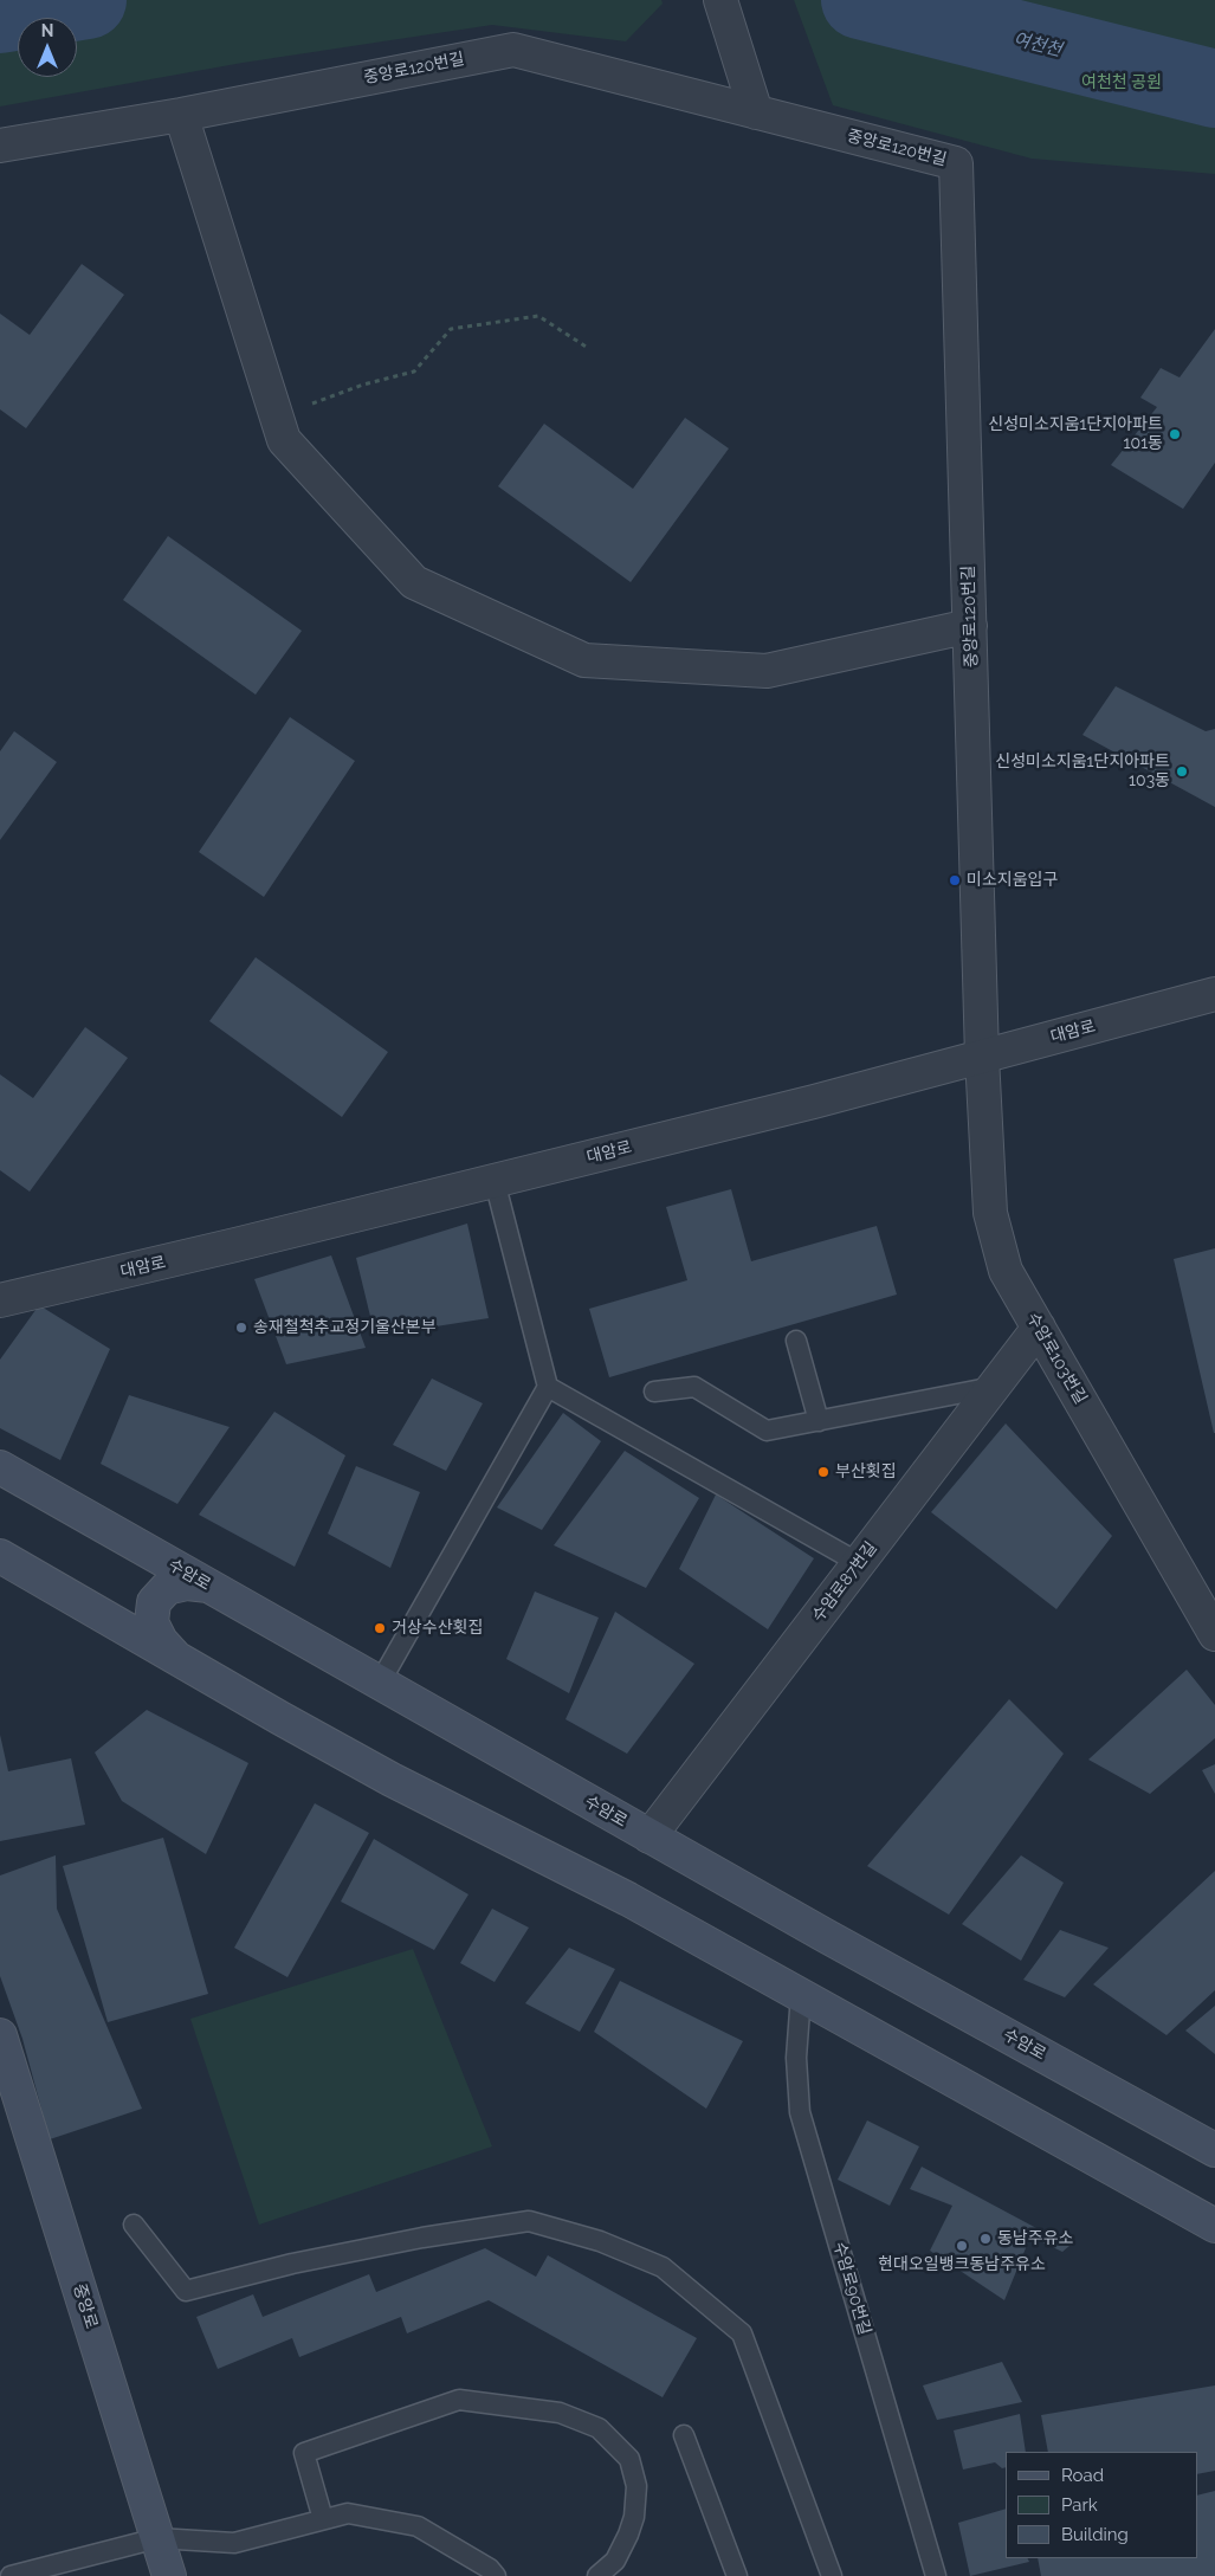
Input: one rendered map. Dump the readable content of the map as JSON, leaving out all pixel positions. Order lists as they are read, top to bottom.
{
  "streets": {
    "main road": ["수암로", "중앙로"],
    "street": [
      "중앙로120번길",
      "대암로",
      "수암로103번길",
      "수암로87번길"
    ],
    "lane": ["수암로90번길"]
  },
  "crossings": [
    ["중앙로120번길", "대암로"],
    ["중앙로120번길", "수암로103번길"],
    ["대암로", "수암로103번길"],
    ["수암로103번길", "수암로87번길"],
    ["수암로", "수암로87번길"]
  ],
  "water": ["여천천"],
  "parks": ["여천천 공원"],
  "places": [
    "신성미소지움1단지아파트 101동",
    "신성미소지움1단지아파트 103동",
    "미소지움입구",
    "송재철척추교정기울산본부",
    "부산횟집",
    "거상수산횟집",
    "동남주유소",
    "현대오일뱅크동남주유소"
  ],
  "legend": ["Road", "Park", "Building"],
  "north": "top"
}
